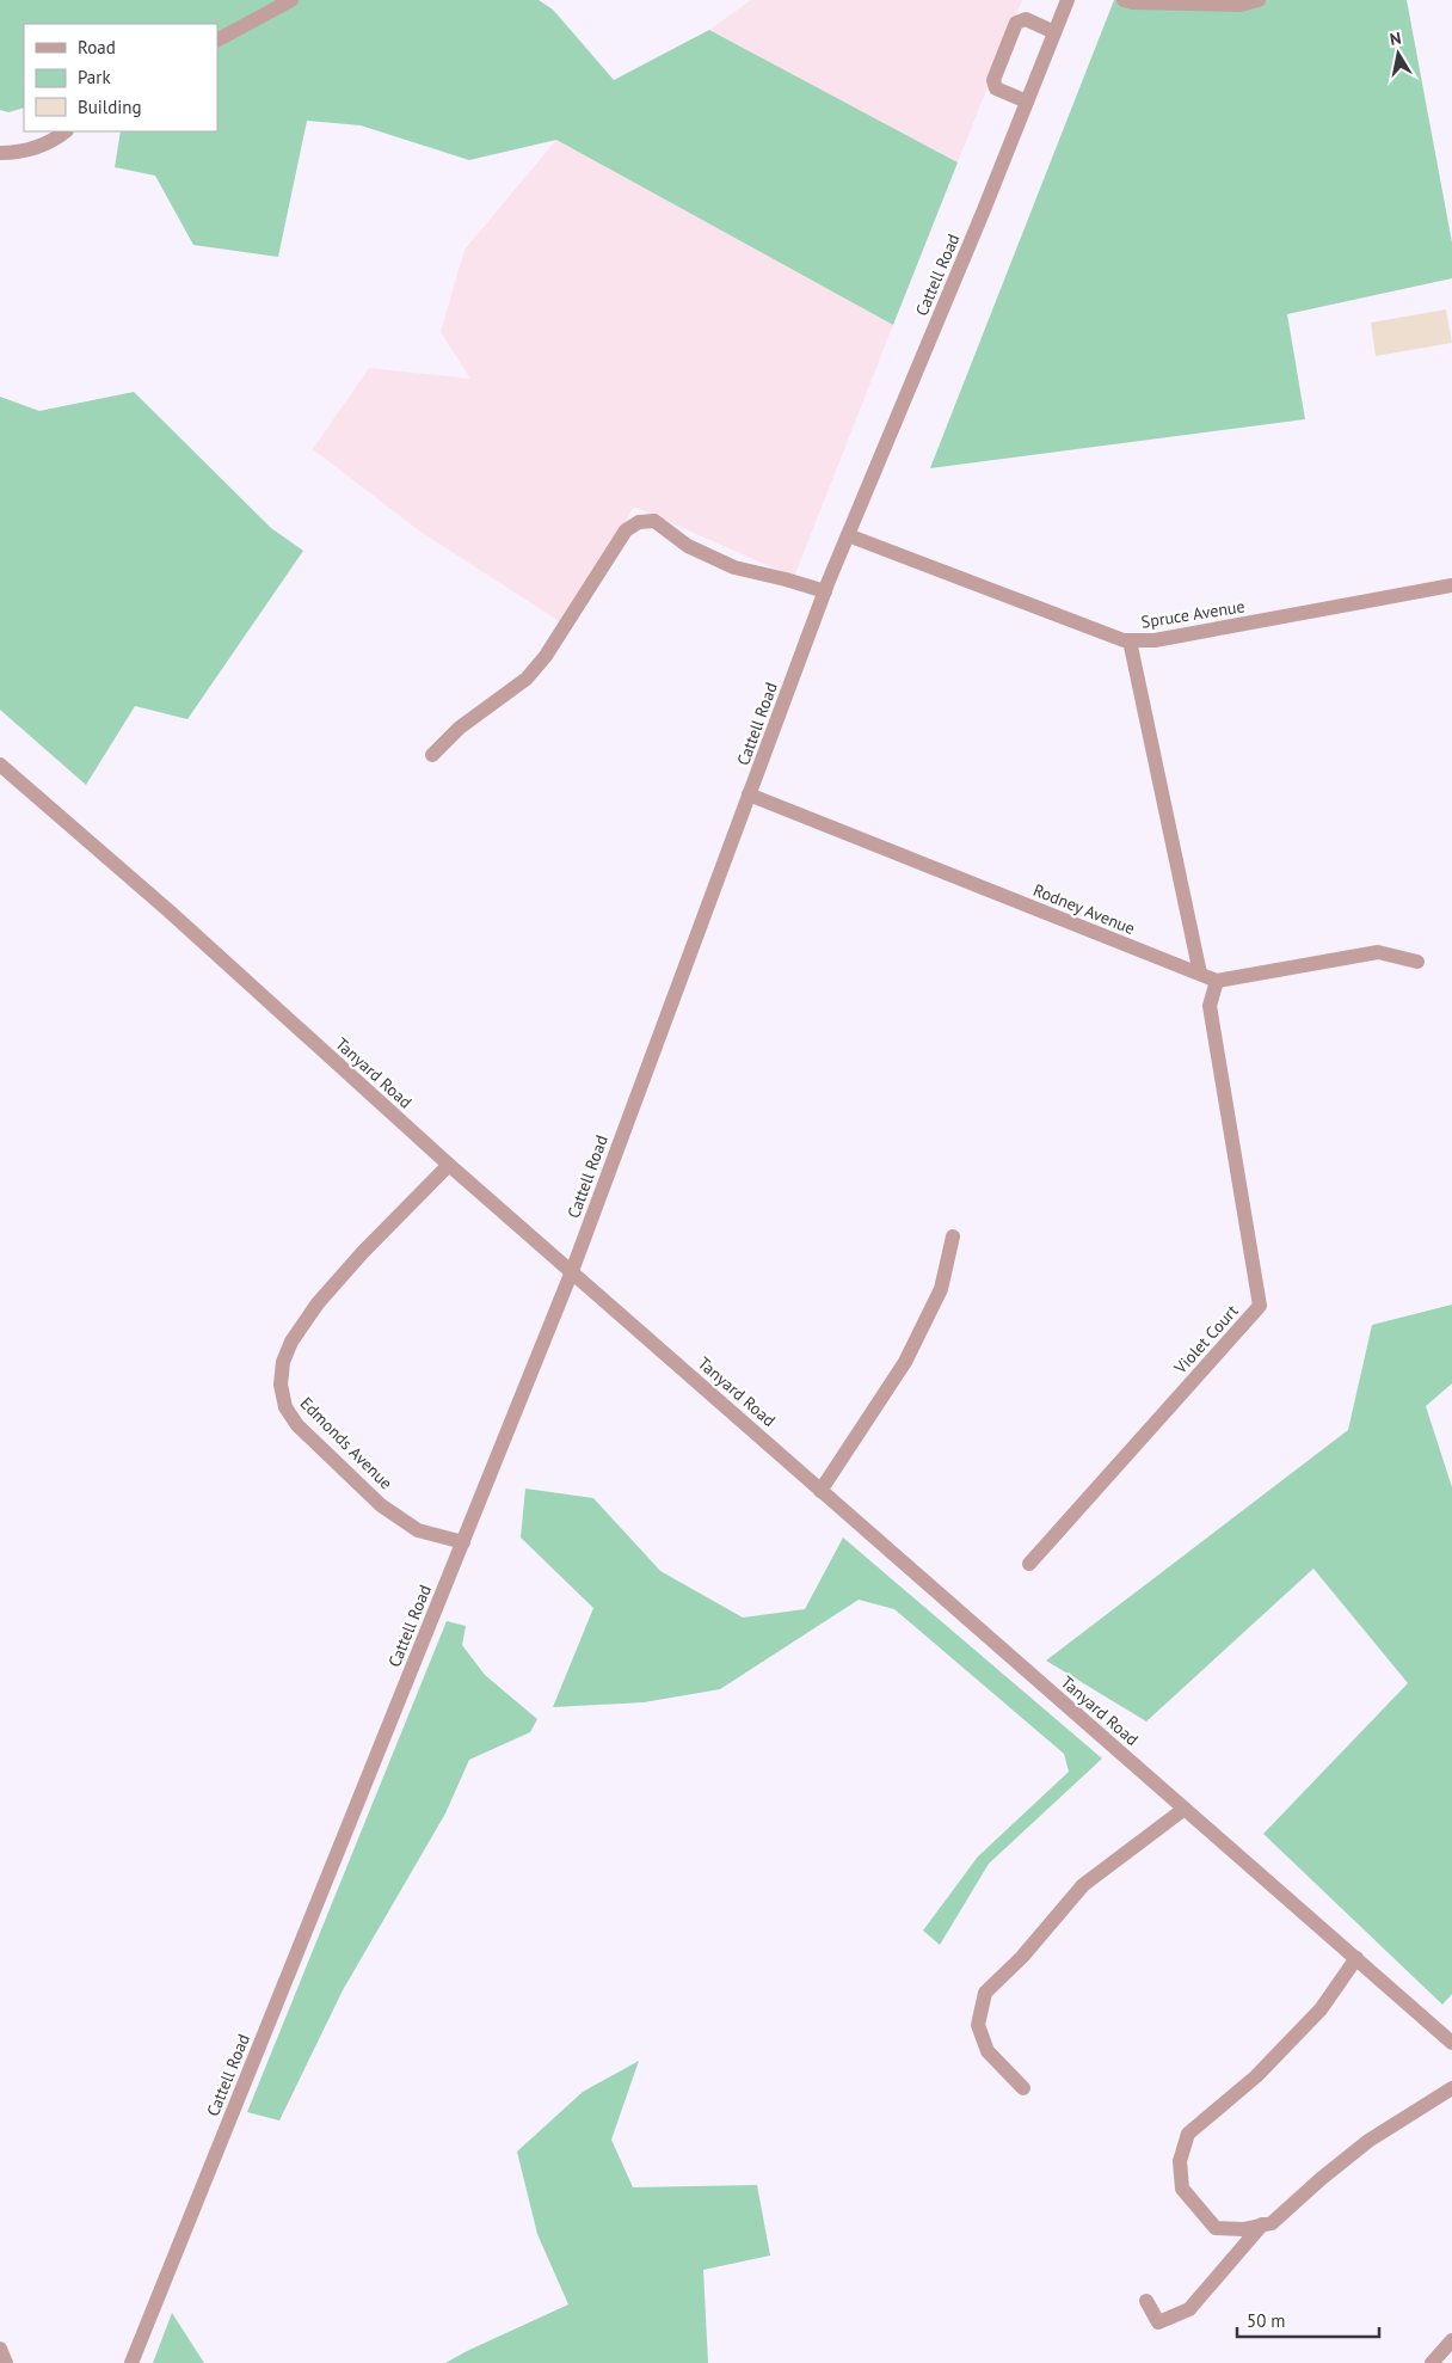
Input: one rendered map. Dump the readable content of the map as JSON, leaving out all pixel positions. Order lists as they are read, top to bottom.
{
  "streets": {
    "street": [
      "Cattell Road",
      "Spruce Avenue",
      "Rodney Avenue",
      "Tanyard Road",
      "Violet Court",
      "Edmonds Avenue"
    ]
  },
  "crossings": [
    ["Cattell Road", "Spruce Avenue"],
    ["Cattell Road", "Rodney Avenue"],
    ["Cattell Road", "Tanyard Road"],
    ["Cattell Road", "Edmonds Avenue"],
    ["Rodney Avenue", "Violet Court"],
    ["Tanyard Road", "Edmonds Avenue"]
  ],
  "legend": ["Road", "Park", "Building"],
  "scale_bar": "50 m",
  "north": "top"
}
